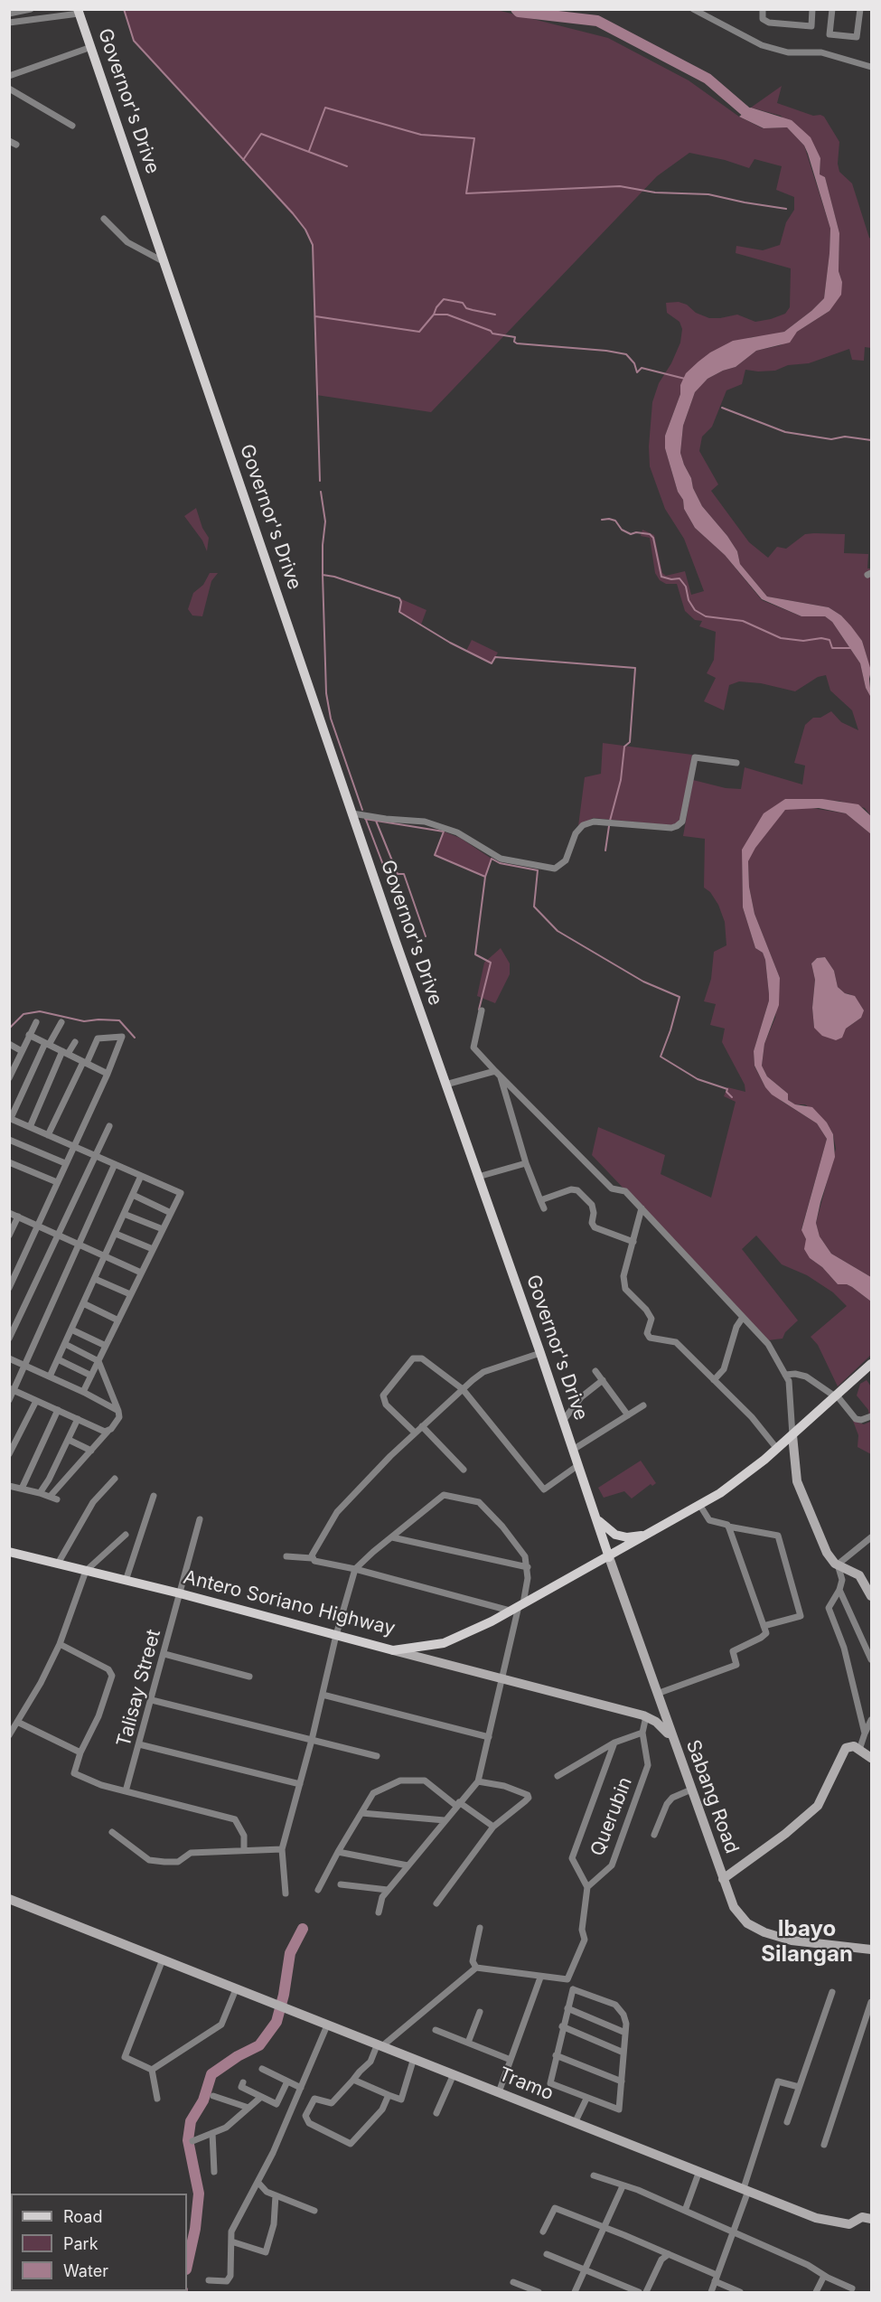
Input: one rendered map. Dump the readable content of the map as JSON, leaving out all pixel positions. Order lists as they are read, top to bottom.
{
  "streets": {
    "main road": ["Governor's Drive", "Antero Soriano Highway"],
    "street": [
      "Talisay Street",
      "Sabang Road",
      "Querubin",
      "Tramo"
    ]
  },
  "crossings": [
    ["Governor's Drive", "Antero Soriano Highway"],
    ["Governor's Drive", "Sabang Road"],
    ["Antero Soriano Highway", "Talisay Street"],
    ["Antero Soriano Highway", "Sabang Road"]
  ],
  "districts": ["Ibayo Silangan"],
  "legend": ["Road", "Park", "Water"]
}
